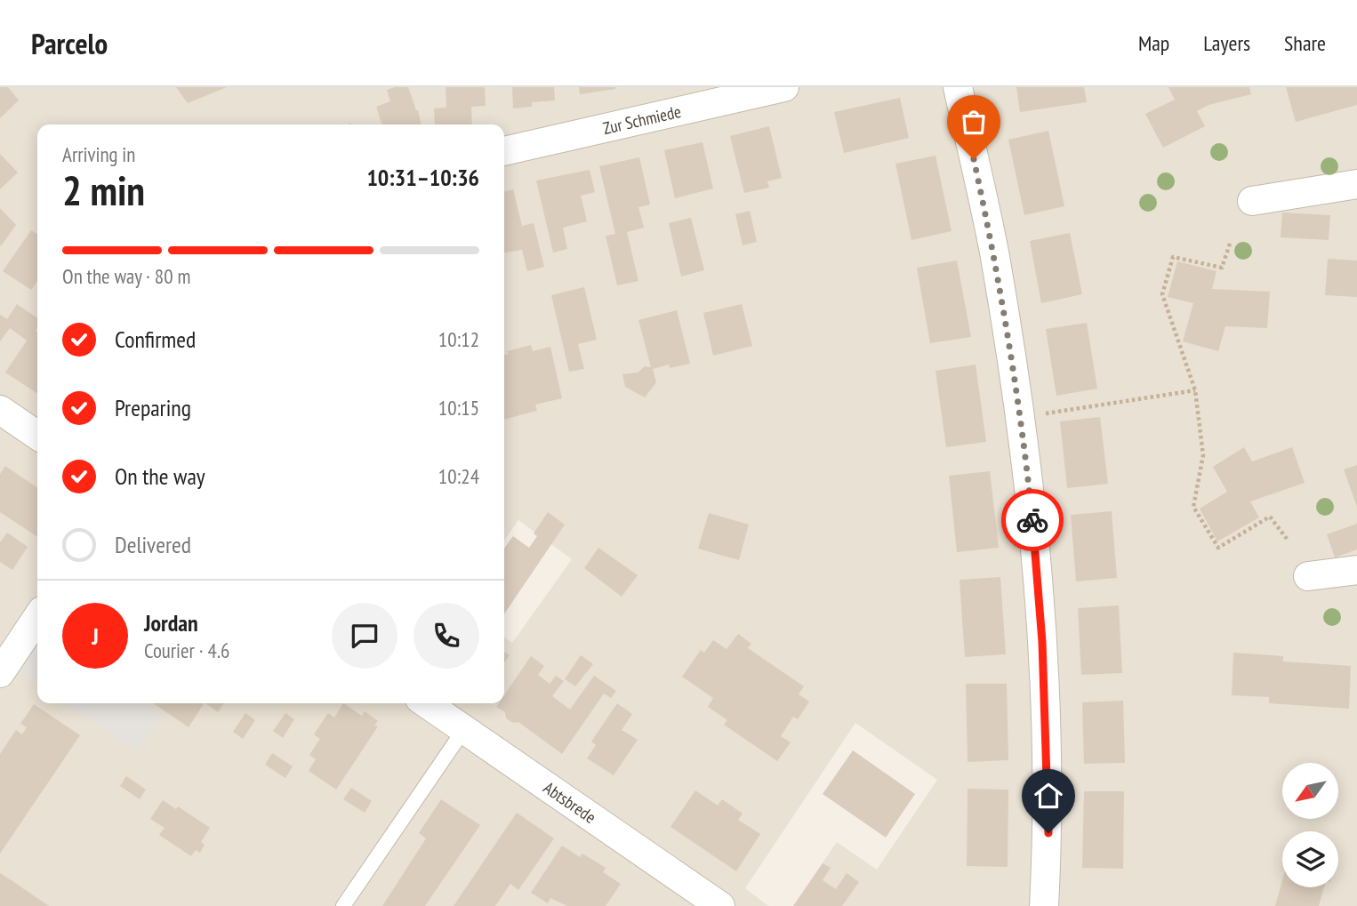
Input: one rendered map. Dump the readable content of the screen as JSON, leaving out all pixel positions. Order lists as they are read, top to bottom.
{
  "streets": {
    "street": ["Zur Schmiede", "Abtsbrede"]
  },
  "north": "bottom left",
  "page": {
    "header": "Parcelo",
    "nav": ["Map", "Layers", "Share"],
    "heading": ["2 min", "Arriving in", "10:31–10:36"],
    "panel": ["Jordan", "Courier · 4.6"],
    "bar": "On the way · 80 m",
    "list": [
      ["Confirmed", "10:12"],
      ["Preparing", "10:15"],
      ["On the way", "10:24"],
      "Delivered"
    ],
    "round": "J"
  }
}
